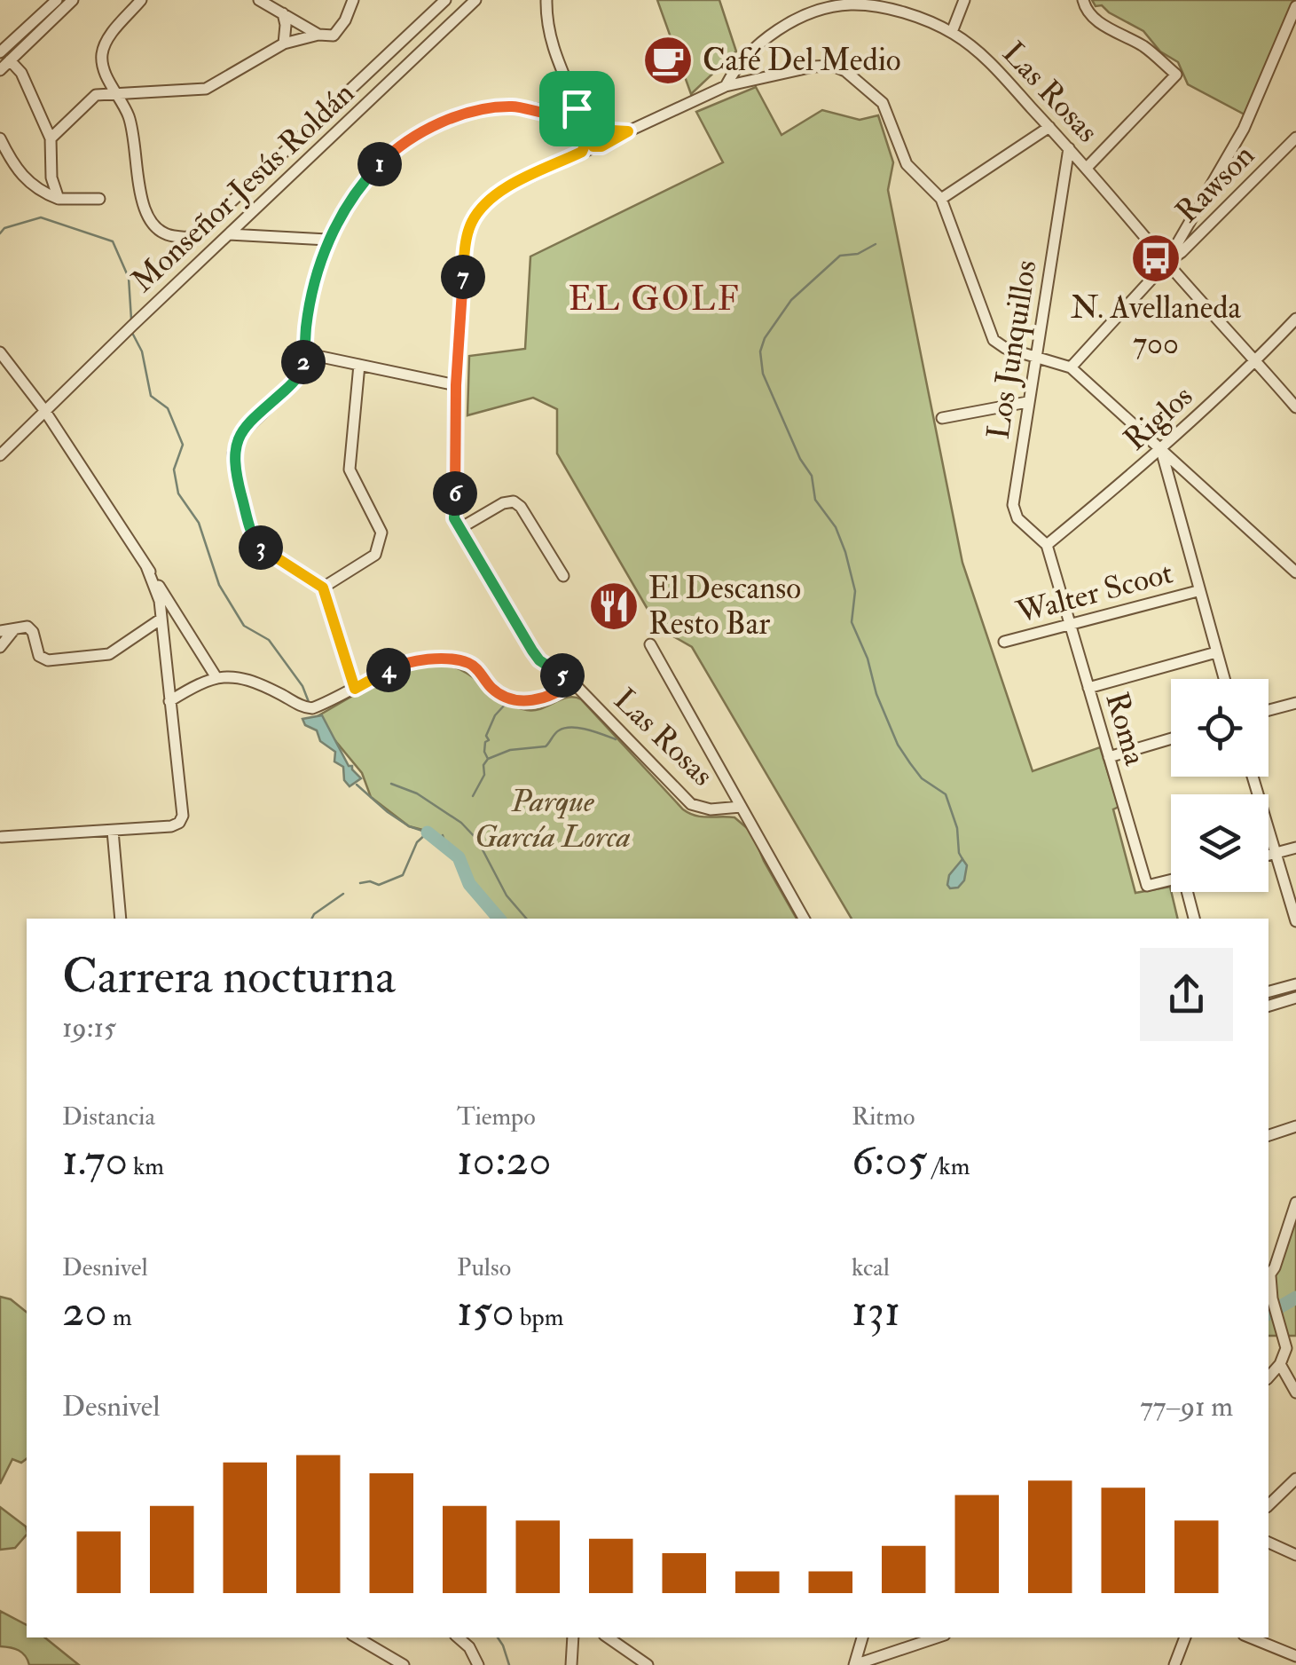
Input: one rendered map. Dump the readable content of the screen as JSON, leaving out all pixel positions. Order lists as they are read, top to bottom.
{
  "streets": {
    "street": [
      "Las Rosas",
      "Rawson",
      "Monseñor Jesús Roldán",
      "Los Junquillos",
      "Riglos",
      "Walter Scoot",
      "Roma"
    ]
  },
  "crossings": [
    ["Las Rosas", "Rawson"],
    ["Las Rosas", "Los Junquillos"],
    ["Las Rosas", "Riglos"],
    ["Los Junquillos", "Riglos"],
    ["Los Junquillos", "Roma"],
    ["Riglos", "Roma"],
    ["Walter Scoot", "Roma"]
  ],
  "districts": ["EL GOLF"],
  "parks": ["Parque García Lorca"],
  "places": {
    "cafe": ["Café Del Medio"],
    "bus stop": ["N. Avellaneda 700"],
    "restaurant": ["El Descanso Resto Bar"]
  },
  "page": {
    "pins": [
      "1",
      "7",
      "2",
      "6",
      "3",
      "4",
      "5"
    ],
    "heading": ["Carrera nocturna", "19:15"],
    "stats": [
      ["Distancia", "1.70 km"],
      ["Tiempo", "10:20"],
      ["Ritmo", "6:05 /km"],
      ["Desnivel", "20 m"],
      ["Pulso", "150 bpm"],
      ["kcal", "131"]
    ],
    "chart": ["Desnivel", "77–91 m"]
  }
}
